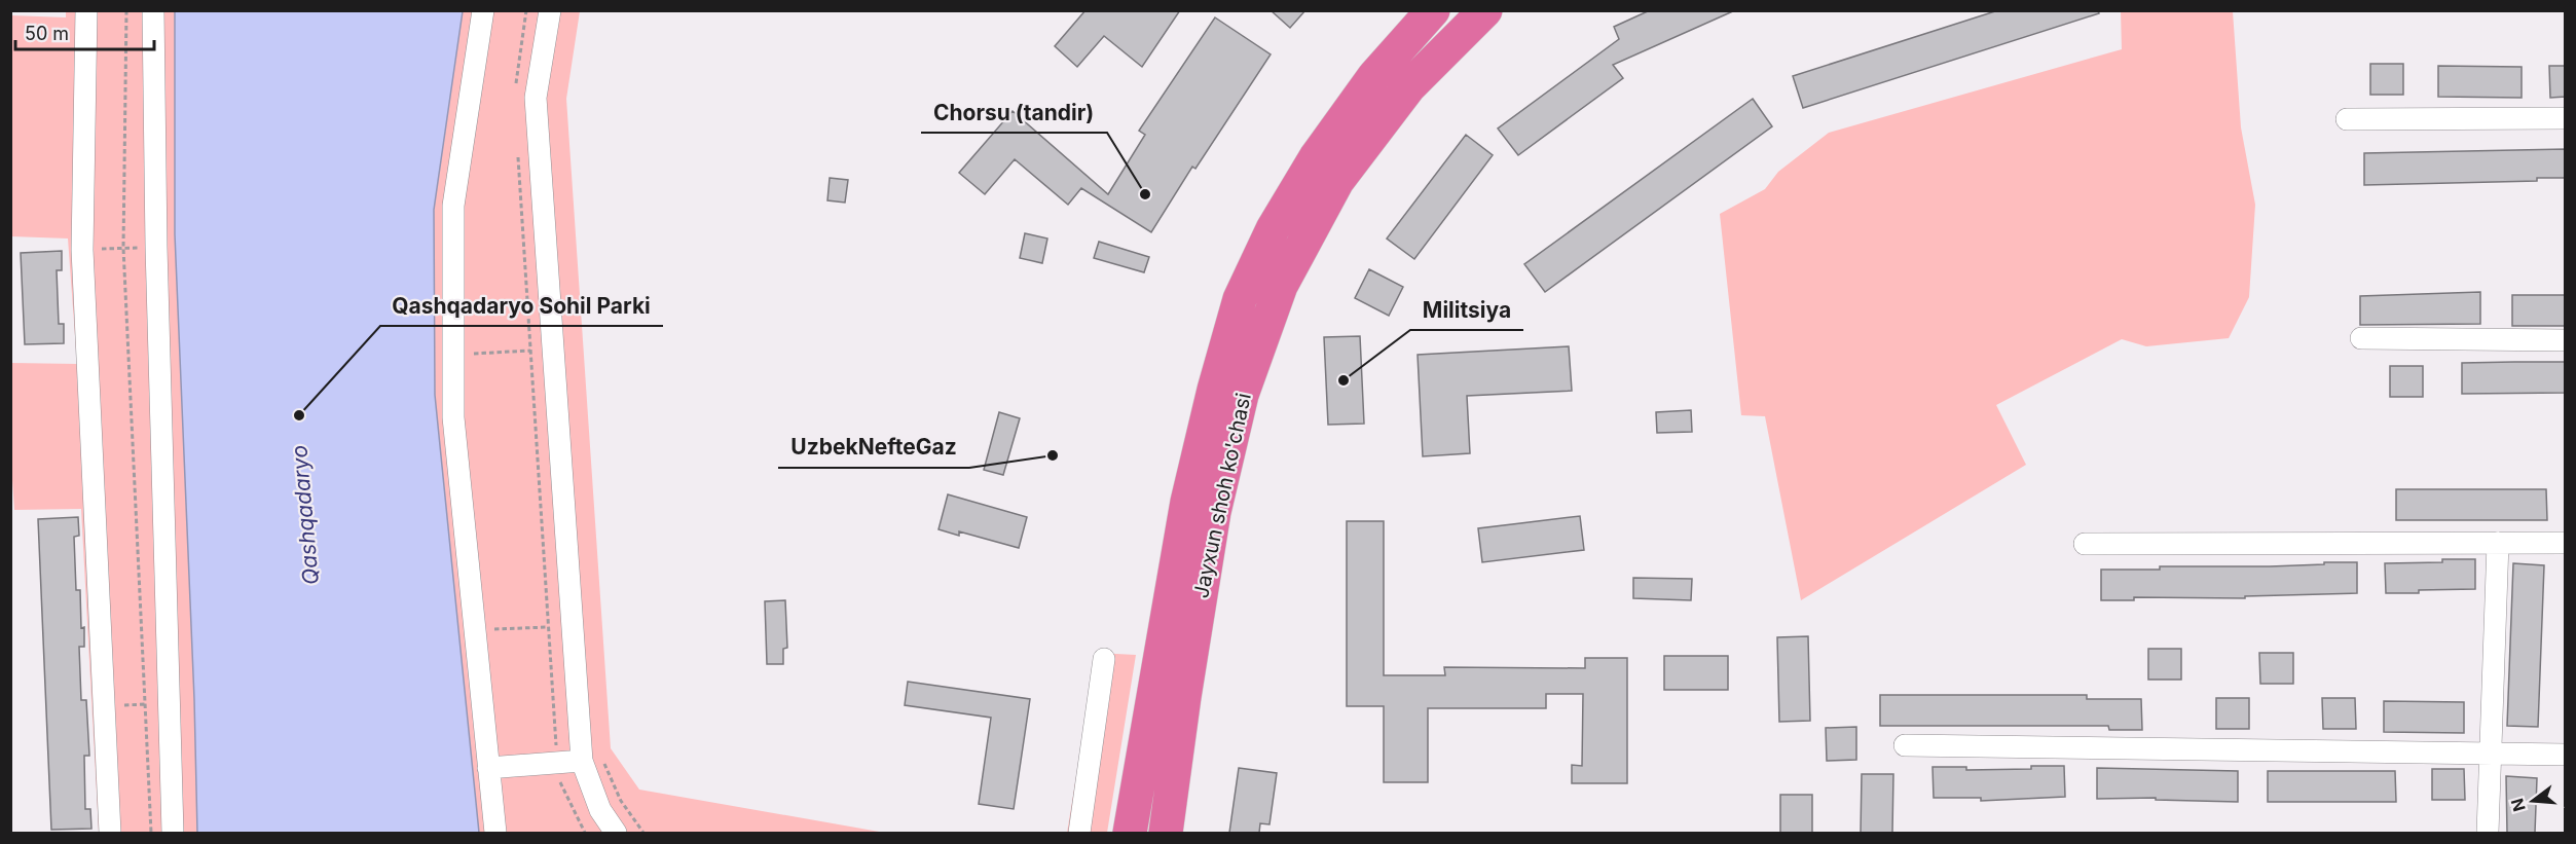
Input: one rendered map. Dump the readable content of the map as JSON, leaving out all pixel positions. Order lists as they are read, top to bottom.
{
  "streets": {
    "highway": ["Jayxun shoh ko'chasi"]
  },
  "water": ["Qashqadaryo"],
  "places": [
    "Chorsu (tandir)",
    "Militsiya",
    "Qashqadaryo Sohil Parki",
    "UzbekNefteGaz"
  ],
  "scale_bar": "50 m",
  "north": "left"
}
